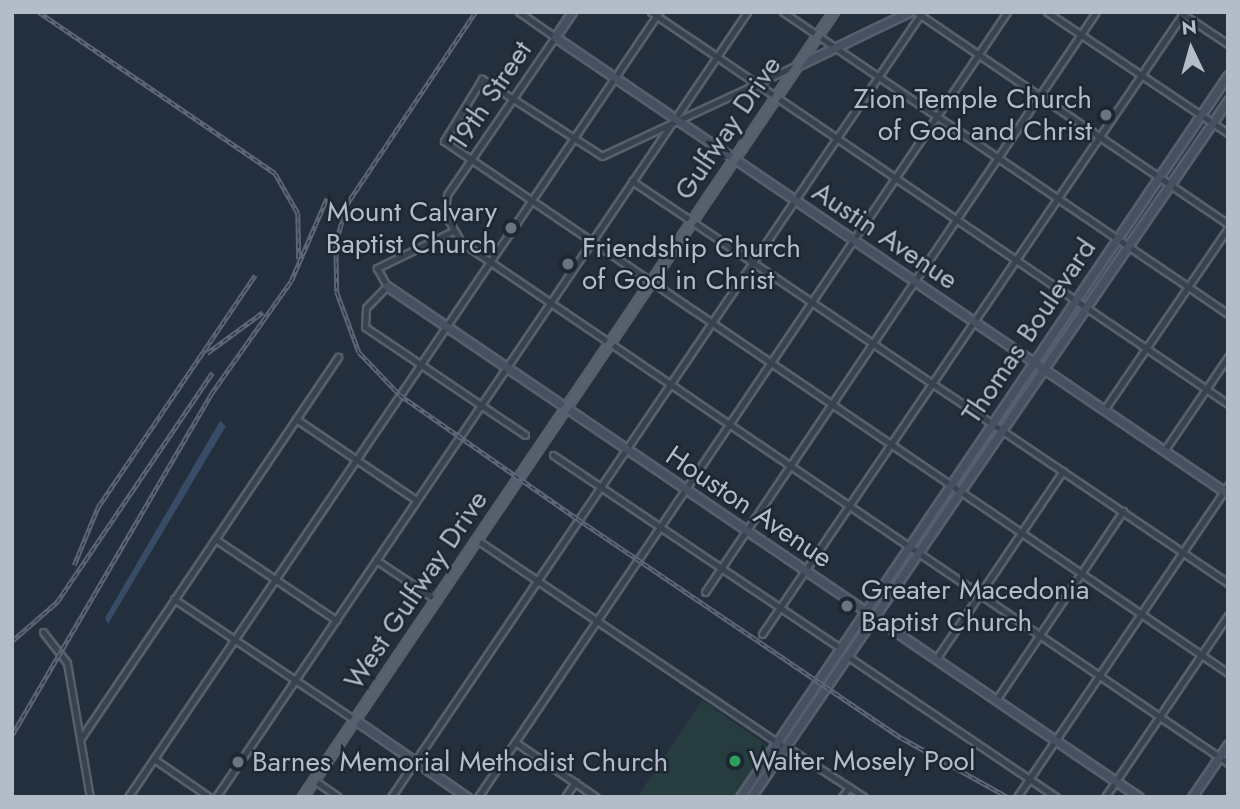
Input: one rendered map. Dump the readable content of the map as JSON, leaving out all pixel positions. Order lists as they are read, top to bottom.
{
  "streets": {
    "main road": [
      "19th Street",
      "Gulfway Drive",
      "Austin Avenue",
      "Thomas Boulevard",
      "Houston Avenue",
      "West Gulfway Drive"
    ]
  },
  "crossings": [
    ["19th Street", "Austin Avenue"],
    ["19th Street", "Houston Avenue"],
    ["Gulfway Drive", "Austin Avenue"],
    ["Gulfway Drive", "Houston Avenue"],
    ["Gulfway Drive", "West Gulfway Drive"],
    ["Austin Avenue", "Thomas Boulevard"],
    ["Thomas Boulevard", "Houston Avenue"],
    ["Houston Avenue", "West Gulfway Drive"]
  ],
  "places": [
    "Zion Temple Church of God and Christ",
    "Mount Calvary Baptist Church",
    "Friendship Church of God in Christ",
    "Greater Macedonia Baptist Church",
    "Walter Mosely Pool",
    "Barnes Memorial Methodist Church"
  ],
  "north": "top"
}
